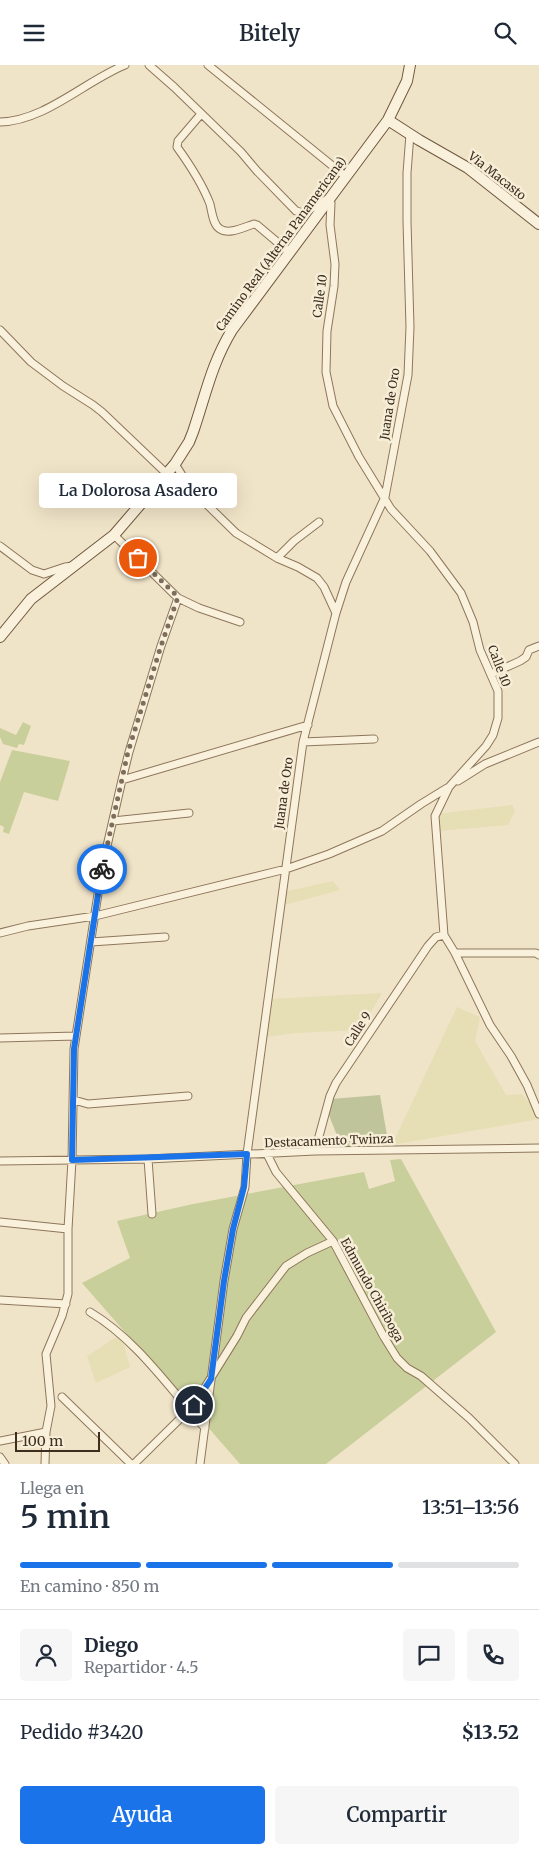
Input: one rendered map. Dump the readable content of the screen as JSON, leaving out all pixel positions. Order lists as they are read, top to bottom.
{
  "streets": {
    "street": [
      "Via Macasto",
      "Camino Real (Alterna Panamericana)",
      "Calle 10",
      "Juana de Oro",
      "Calle 9",
      "Destacamento Twinza",
      "Edmundo Chiriboga"
    ]
  },
  "crossings": [
    ["Via Macasto", "Camino Real (Alterna Panamericana)"],
    ["Via Macasto", "Juana de Oro"],
    ["Camino Real (Alterna Panamericana)", "Calle 10"],
    ["Calle 10", "Juana de Oro"],
    ["Calle 10", "Calle 9"],
    ["Juana de Oro", "Destacamento Twinza"],
    ["Calle 9", "Destacamento Twinza"],
    ["Destacamento Twinza", "Edmundo Chiriboga"]
  ],
  "places": ["La Dolorosa Asadero"],
  "scale_bar": "100 m",
  "page": {
    "header": "Bitely",
    "bubble": "La Dolorosa Asadero",
    "scale": "100 m",
    "heading": ["5 min", "Llega en", "13:51–13:56"],
    "panel": [
      "Diego",
      "Repartidor · 4.5",
      "Pedido #3420",
      "$13.52"
    ],
    "bar": "En camino · 850 m",
    "buttons": ["Ayuda", "Compartir"]
  }
}
